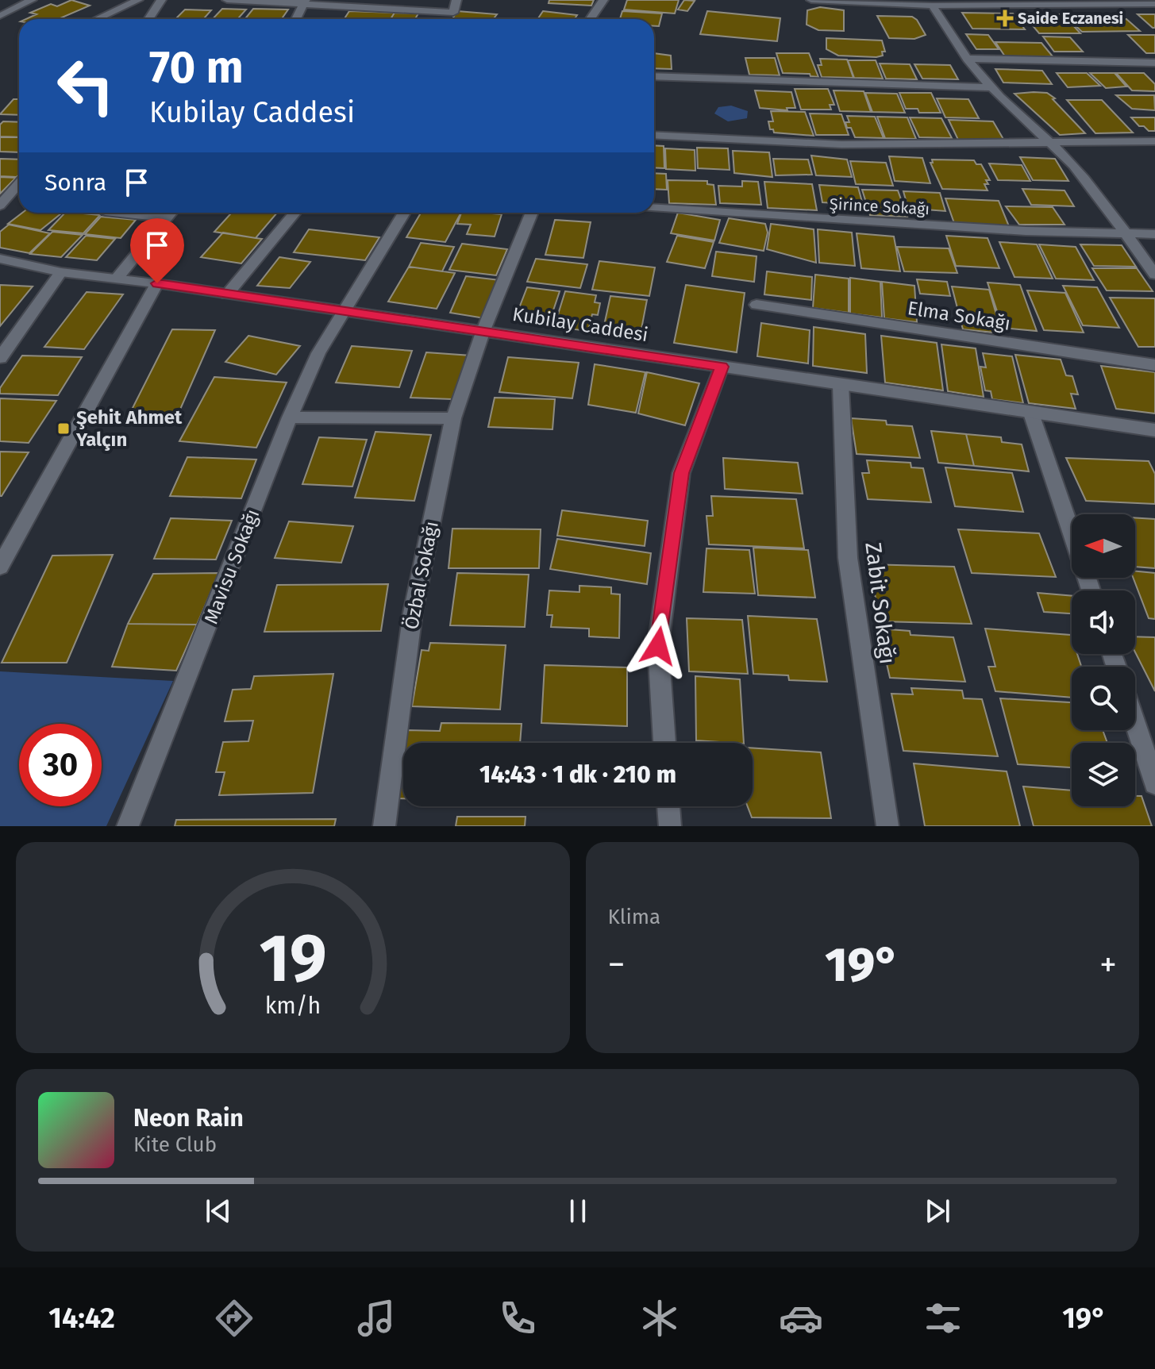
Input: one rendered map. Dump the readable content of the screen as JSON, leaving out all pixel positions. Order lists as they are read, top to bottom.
{
  "streets": {
    "street": [
      "Şirince Sokağı",
      "Elma Sokağı",
      "Kubilay Caddesi",
      "Mavisu Sokağı",
      "Özbal Sokağı",
      "Zabit Sokağı"
    ]
  },
  "crossings": [
    ["Kubilay Caddesi", "Mavisu Sokağı"],
    ["Kubilay Caddesi", "Özbal Sokağı"],
    ["Kubilay Caddesi", "Zabit Sokağı"]
  ],
  "places": {
    "health": ["Saide Eczanesi"],
    "transit": ["Şehit Ahmet Yalçın"]
  },
  "north": "left",
  "page": {
    "turn": ["70 m", "Kubilay Caddesi"],
    "then": "Sonra",
    "limit": "30",
    "trip": "14:43 · 1 dk · 210 m",
    "tile": "Klima",
    "heat": ["−", "19°", "+"],
    "song": ["Neon Rain", "Kite Club"],
    "tabs": ["14:42", "19°"],
    "gauge": ["19", "km/h"]
  }
}
